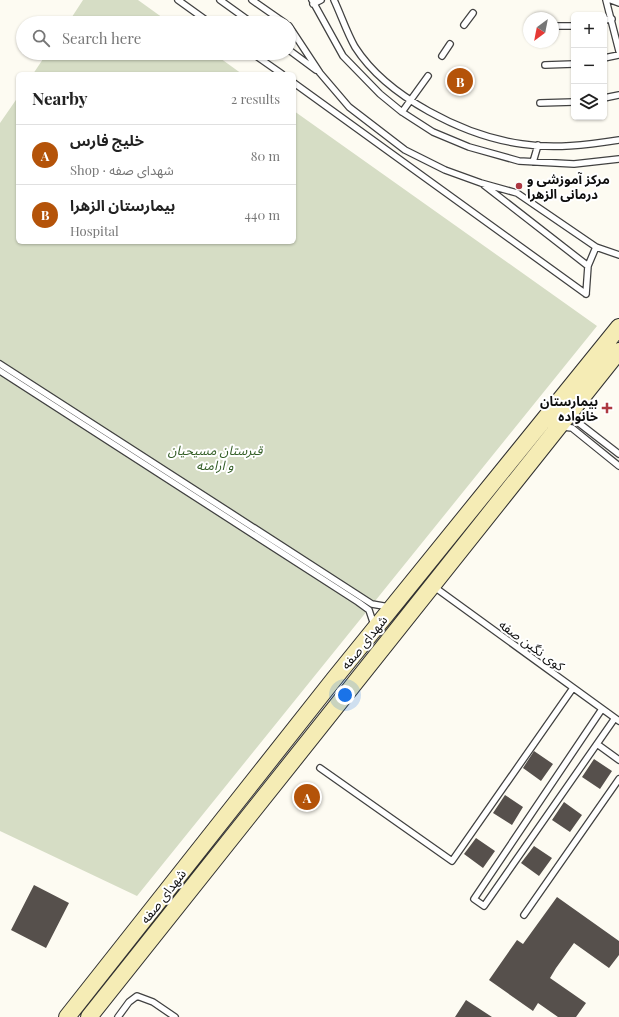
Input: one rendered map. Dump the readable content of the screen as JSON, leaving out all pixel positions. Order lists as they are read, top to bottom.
{
  "streets": {
    "main road": ["شهدای صفه"],
    "lane": ["کوی نگین صفه"]
  },
  "crossings": [
    ["شهدای صفه", "کوی نگین صفه"]
  ],
  "parks": ["قبرستان مسیحیان و ارامنه"],
  "places": {
    "other": ["مرکز آموزشی و درمانی الزهرا"],
    "health": ["بیمارستان خانواده"]
  },
  "north": "bottom left",
  "page": {
    "map_buttons": ["+", "−"],
    "search": "Search here",
    "pins": ["B", "A"],
    "heading": ["Nearby", "2 results"],
    "list": [
      {
        "mark": "A",
        "name": "خلیج فارس",
        "note": "Shop · شهدای صفه",
        "value": "80 m"
      },
      {
        "mark": "B",
        "name": "بیمارستان الزهرا",
        "note": "Hospital",
        "value": "440 m"
      }
    ]
  }
}
